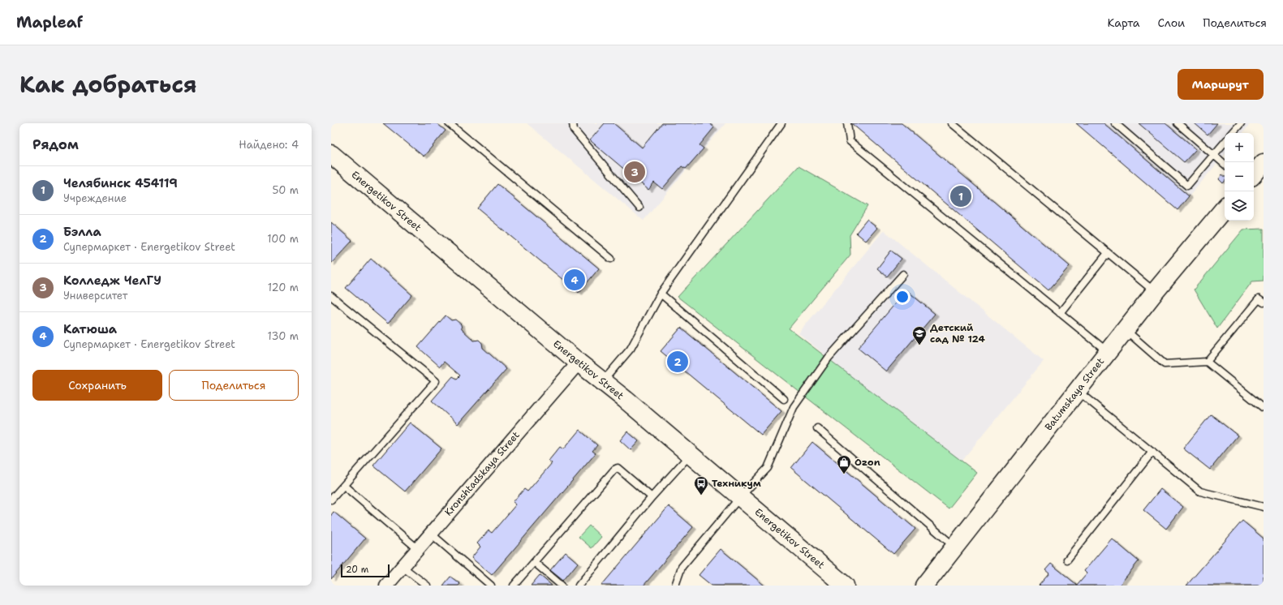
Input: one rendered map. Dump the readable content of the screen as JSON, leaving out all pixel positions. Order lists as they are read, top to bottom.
{
  "streets": {
    "street": ["Energetikov Street", "Batumskaya Street", "Kronshtadskaya Street"]
  },
  "crossings": [
    ["Energetikov Street", "Kronshtadskaya Street"]
  ],
  "places": {
    "school or university": ["Детский сад № 124"],
    "shop": ["Ozon"],
    "bus stop": ["Техникум"]
  },
  "scale_bar": "20 m",
  "page": {
    "header": "Mapleaf",
    "nav": ["Карта", "Слои", "Поделиться"],
    "title": "Как добраться",
    "buttons": [
      "Маршрут",
      ["Сохранить", "Поделиться"]
    ],
    "heading": ["Рядом", "Найдено: 4"],
    "map_buttons": ["+", "−"],
    "pins": [
      "3",
      "1",
      "4",
      "2"
    ],
    "list": [
      {
        "mark": "1",
        "name": "Челябинск 454119",
        "note": "Учреждение",
        "value": "50 m"
      },
      {
        "mark": "2",
        "name": "Бэлла",
        "note": "Супермаркет · Energetikov Street",
        "value": "100 m"
      },
      {
        "mark": "3",
        "name": "Колледж ЧелГУ",
        "note": "Университет",
        "value": "120 m"
      },
      {
        "mark": "4",
        "name": "Катюша",
        "note": "Супермаркет · Energetikov Street",
        "value": "130 m"
      }
    ],
    "scale": "20 m"
  }
}
